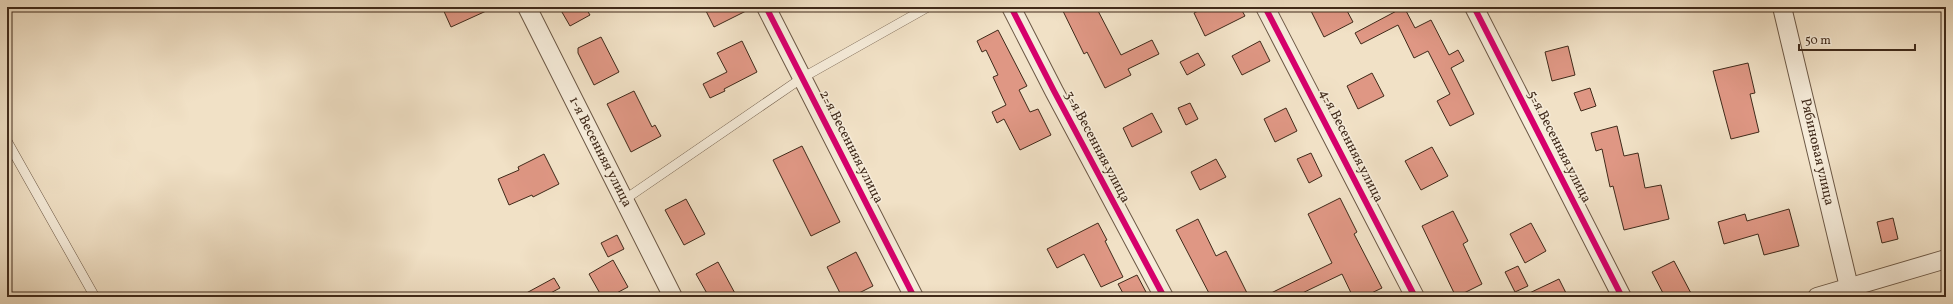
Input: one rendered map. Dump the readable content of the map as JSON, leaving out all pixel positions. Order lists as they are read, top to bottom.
{
  "streets": {
    "street": [
      "4-я Весенняя улица",
      "2-я Весенняя улица",
      "3-я Весенняя улица",
      "5-я Весенняя улица",
      "1-я Весенняя улица",
      "Рябиновая улица"
    ]
  },
  "scale_bar": "50 m"
}
